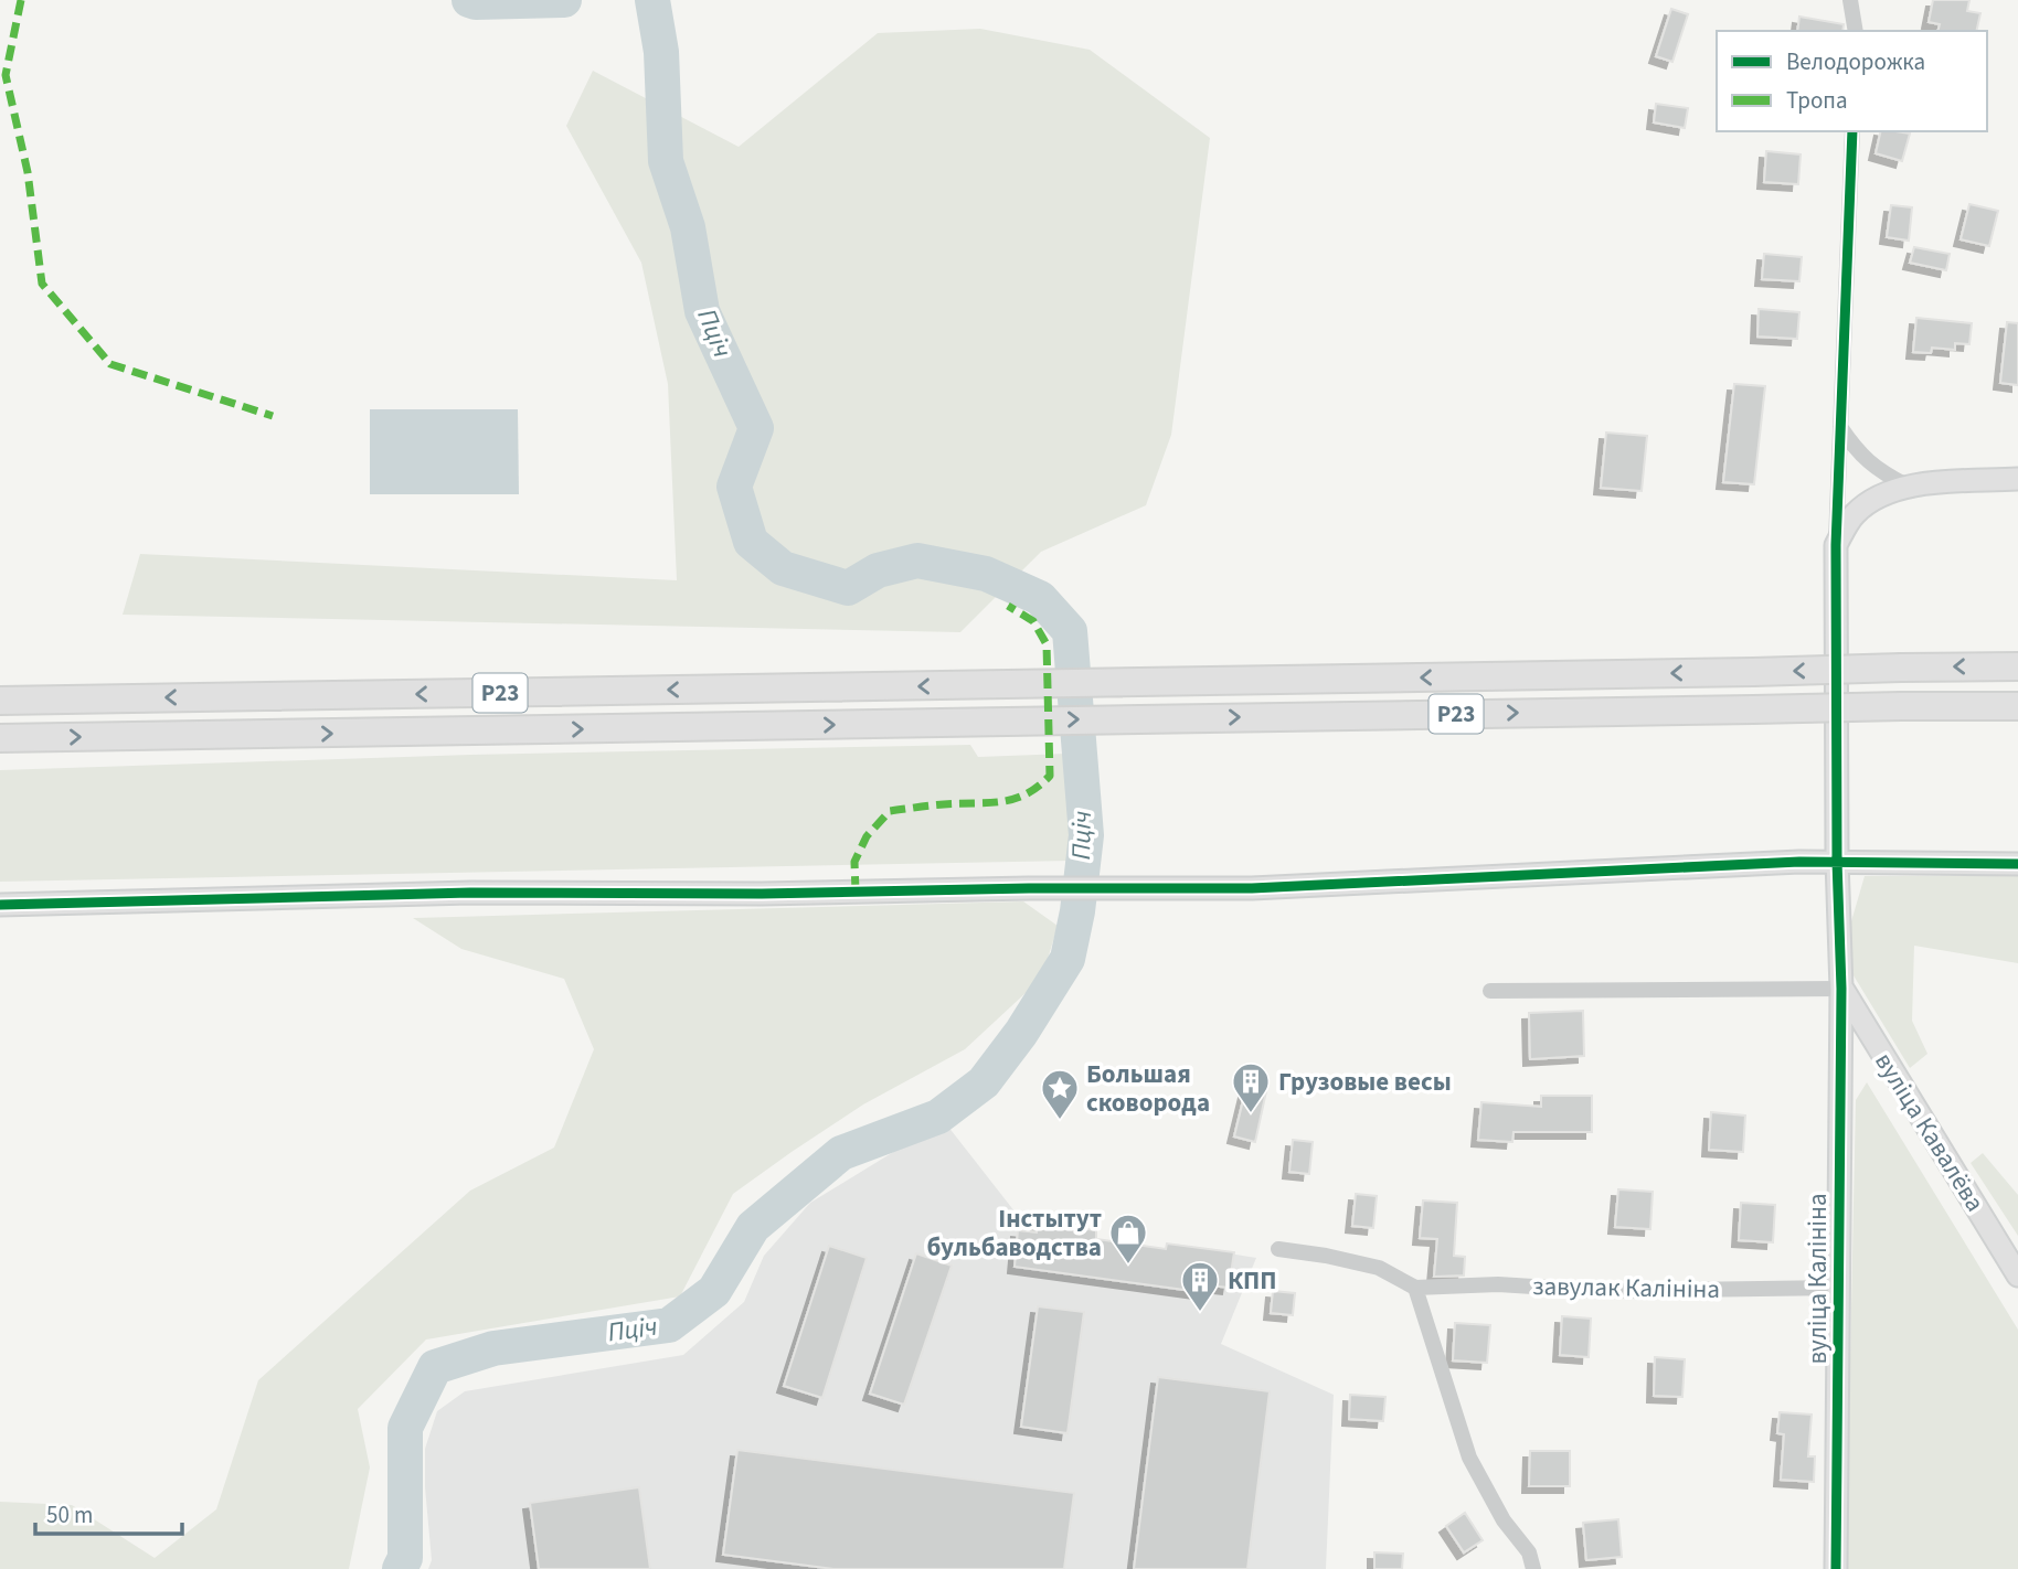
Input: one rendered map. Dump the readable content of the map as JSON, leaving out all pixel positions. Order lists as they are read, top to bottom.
{
  "streets": {
    "highway": ["Р23"],
    "street": ["вуліца Кавалёва", "вуліца Калініна", "завулак Калініна"]
  },
  "crossings": [
    ["вуліца Кавалёва", "вуліца Калініна"],
    ["вуліца Калініна", "завулак Калініна"]
  ],
  "water": ["Пціч"],
  "places": {
    "building": ["Грузовые весы", "КПП"],
    "place": ["Большая сковорода"],
    "shop": ["Інстытут бульбаводства"]
  },
  "legend": ["Велодорожка", "Тропа"],
  "scale_bar": "50 m"
}
